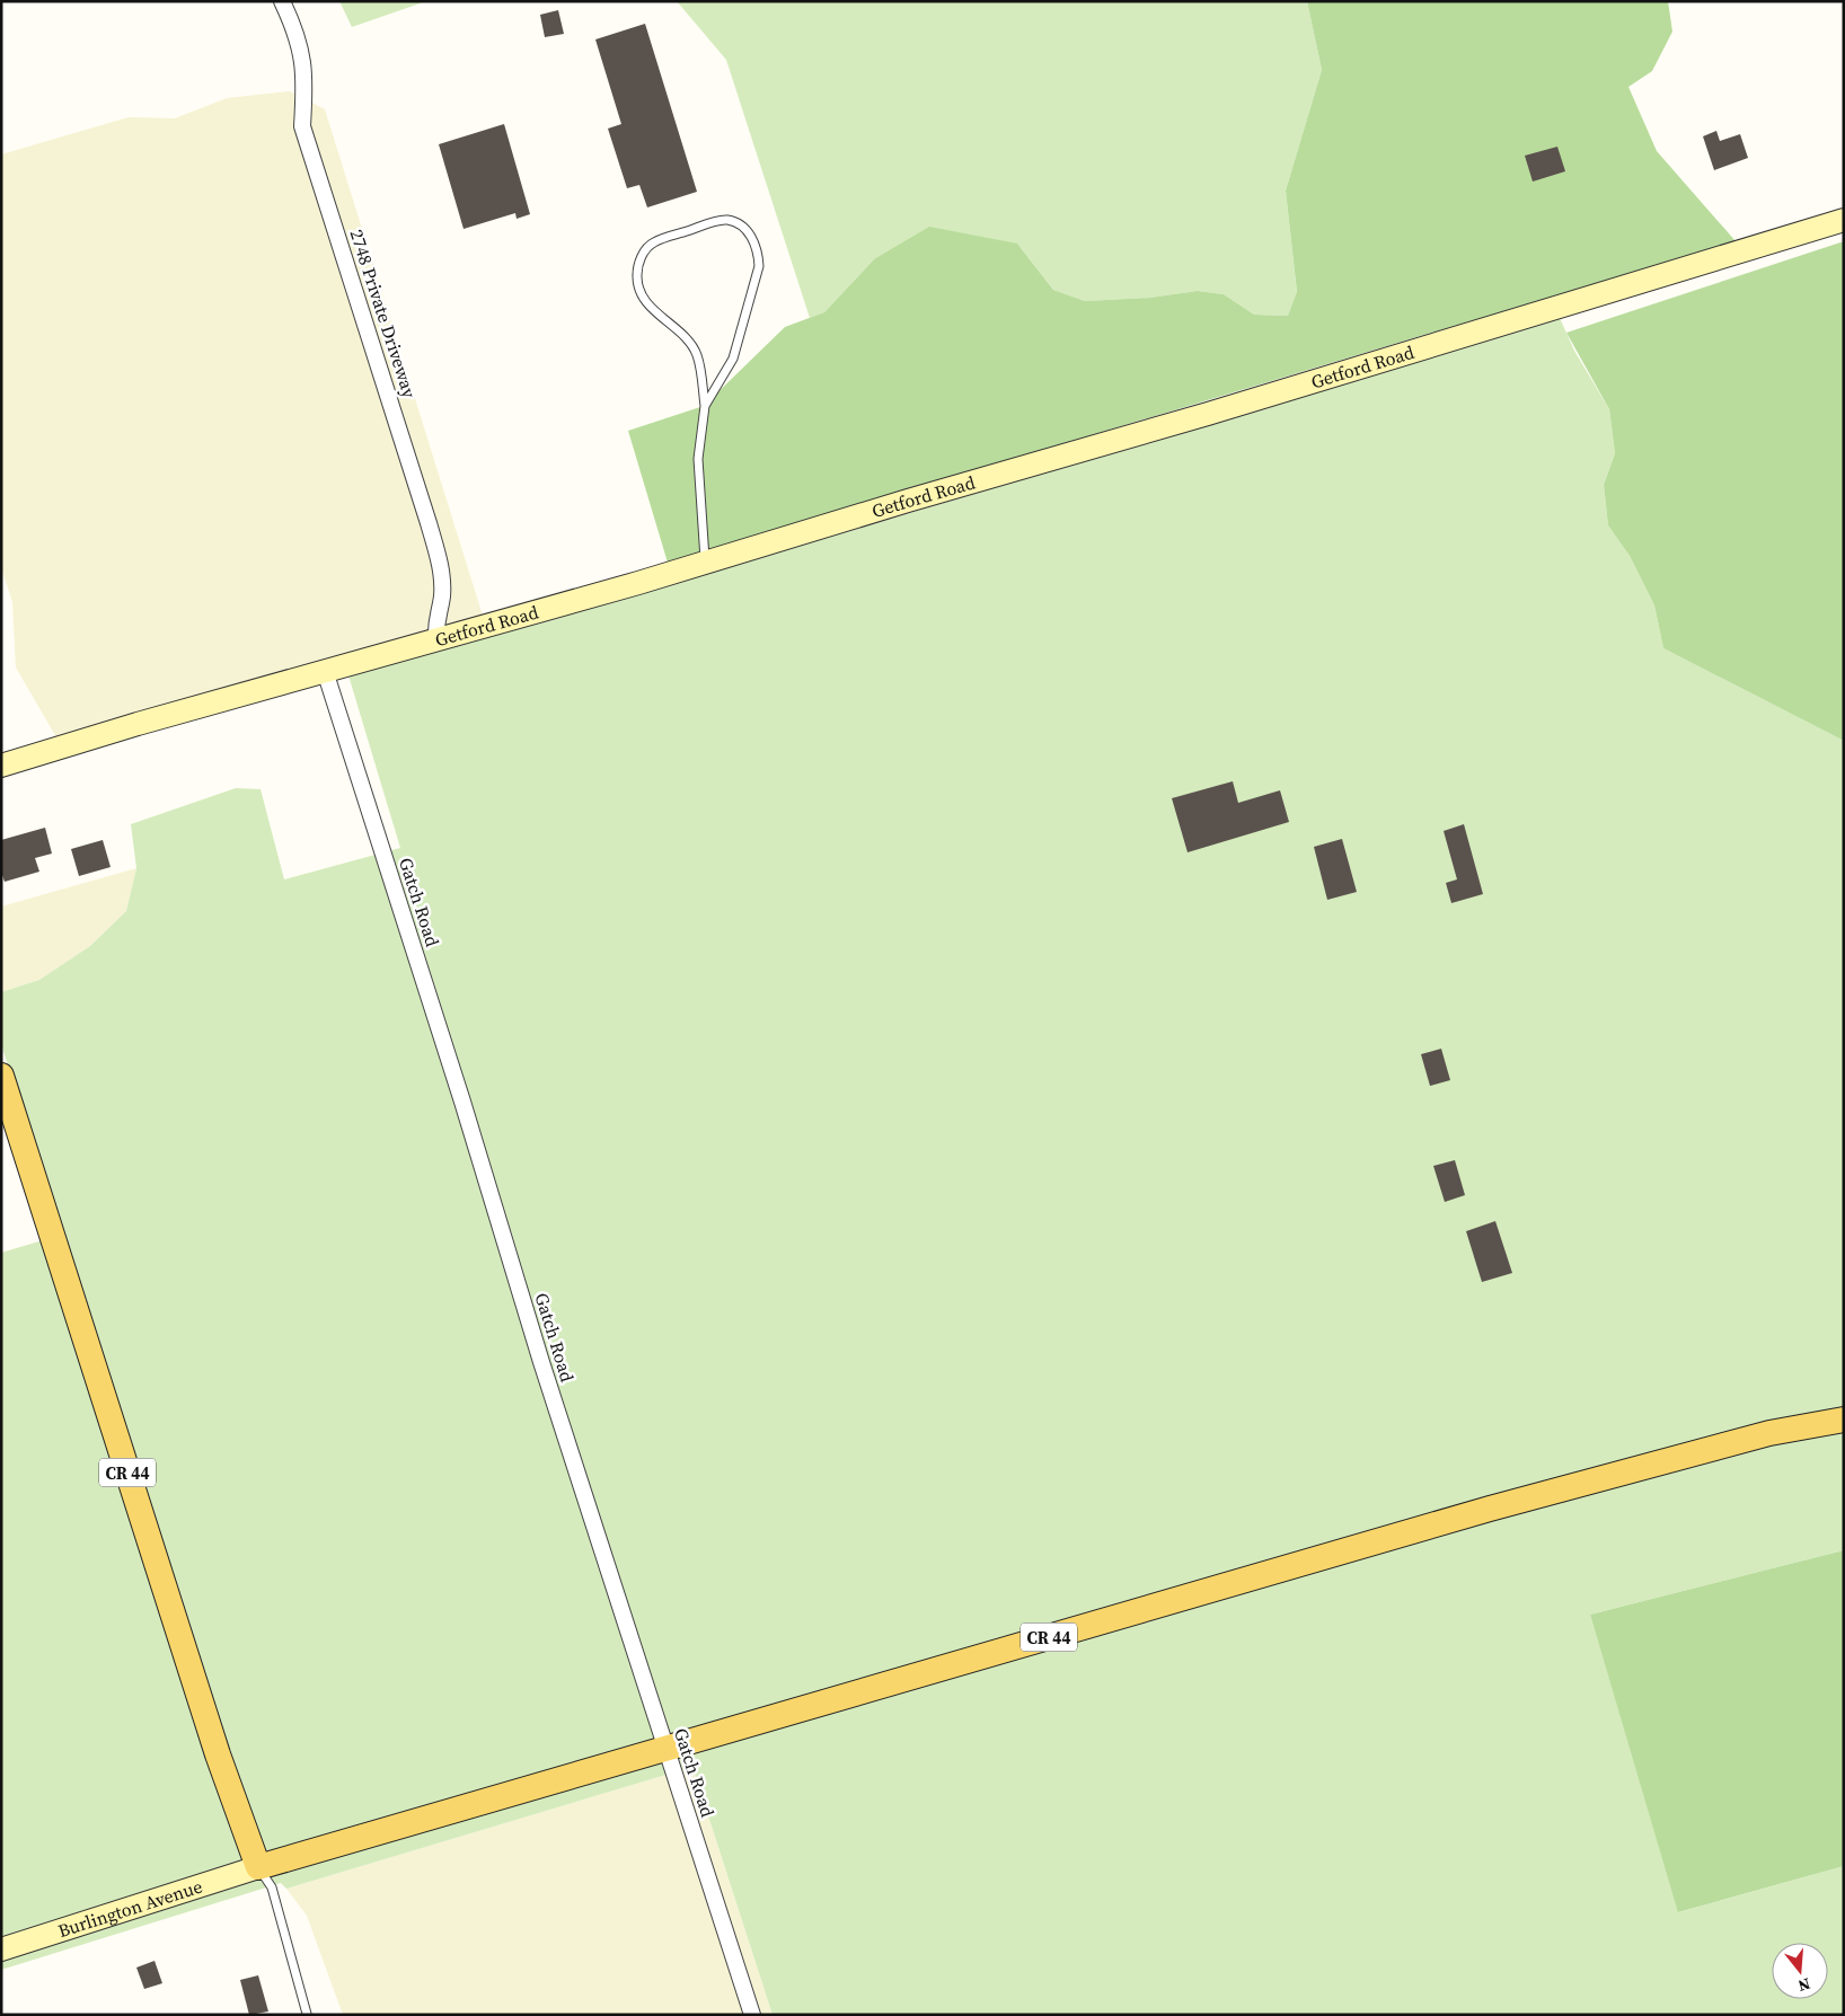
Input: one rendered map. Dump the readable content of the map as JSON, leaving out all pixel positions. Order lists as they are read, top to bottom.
{
  "streets": {
    "main road": ["CR 44"],
    "street": [
      "2748 Private Driveway",
      "Getford Road",
      "Gatch Road",
      "Burlington Avenue"
    ]
  },
  "crossings": [
    ["2748 Private Driveway", "Getford Road"],
    ["Getford Road", "Gatch Road"],
    ["Gatch Road", "CR 44"],
    ["CR 44", "Burlington Avenue"]
  ],
  "north": "bottom"
}
